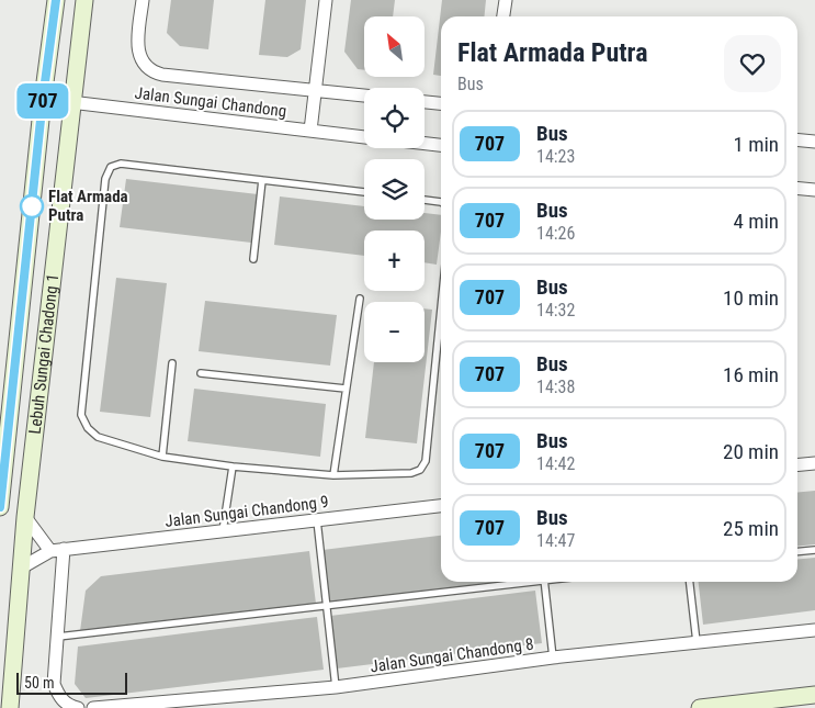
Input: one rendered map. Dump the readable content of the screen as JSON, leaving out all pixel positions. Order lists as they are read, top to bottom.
{
  "streets": {
    "street": [
      "Jalan Sungai Chandong",
      "Lebuh Sungai Chadong 1",
      "Jalan Sungai Chandong 9",
      "Jalan Sungai Chandong 8"
    ]
  },
  "crossings": [
    ["Jalan Sungai Chandong", "Lebuh Sungai Chadong 1"],
    ["Lebuh Sungai Chadong 1", "Jalan Sungai Chandong 9"]
  ],
  "places": ["Flat Armada Putra"],
  "lines": ["bus line 707"],
  "scale_bar": "50 m",
  "north": "top left",
  "page": {
    "on_map": "707",
    "map_buttons": ["+", "−"],
    "heading": ["Flat Armada Putra", "Bus"],
    "list": [
      {
        "mark": "707",
        "name": "Bus",
        "note": "14:23",
        "value": "1 min"
      },
      {
        "mark": "707",
        "name": "Bus",
        "note": "14:26",
        "value": "4 min"
      },
      {
        "mark": "707",
        "name": "Bus",
        "note": "14:32",
        "value": "10 min"
      },
      {
        "mark": "707",
        "name": "Bus",
        "note": "14:38",
        "value": "16 min"
      },
      {
        "mark": "707",
        "name": "Bus",
        "note": "14:42",
        "value": "20 min"
      },
      {
        "mark": "707",
        "name": "Bus",
        "note": "14:47",
        "value": "25 min"
      }
    ],
    "scale": "50 m"
  }
}
